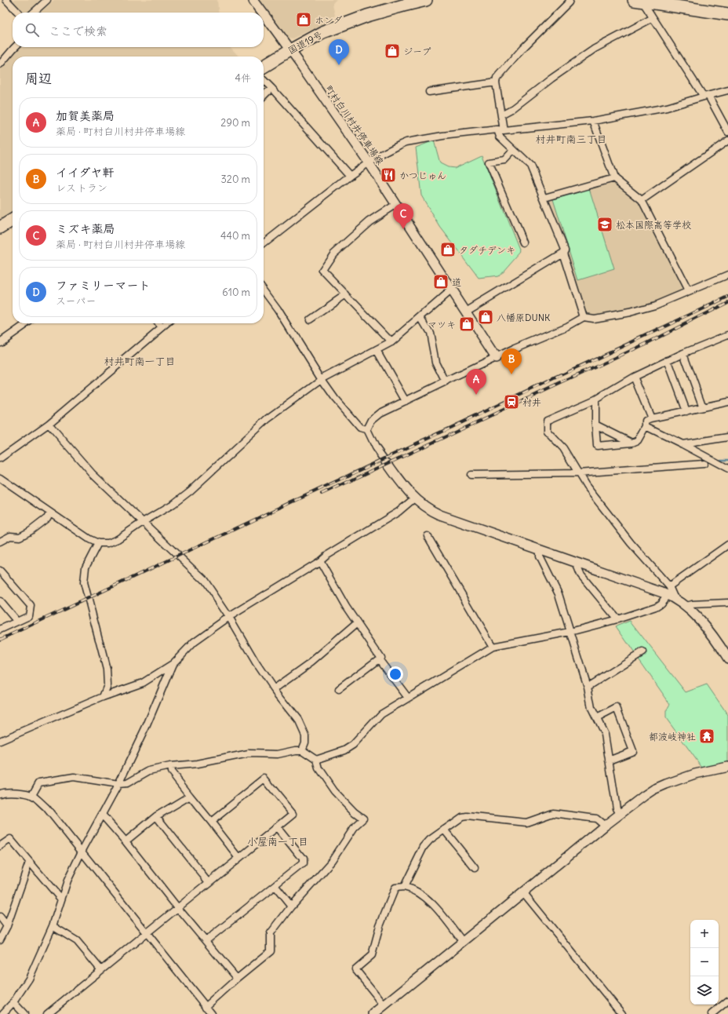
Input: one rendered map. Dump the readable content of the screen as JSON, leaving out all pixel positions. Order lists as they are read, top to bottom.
{
  "streets": {
    "highway": ["国道19号"],
    "street": ["町村白川村井停車場線"]
  },
  "crossings": [
    ["国道19号", "町村白川村井停車場線"]
  ],
  "districts": ["村井町南三丁目", "村井町南一丁目", "小屋南一丁目"],
  "places": {
    "shop": [
      "ホンダ",
      "ジープ",
      "タダチデンキ",
      "道",
      "八幡原DUNK",
      "マツキ"
    ],
    "restaurant": ["かつじゅん"],
    "school or university": ["松本国際高等学校"],
    "station": ["村井"],
    "temple": ["都波岐神社"]
  },
  "page": {
    "search": "ここで検索",
    "pins": [
      "D",
      "C",
      "B",
      "A"
    ],
    "heading": ["周辺", "4件"],
    "list": [
      {
        "mark": "A",
        "name": "加賀美薬局",
        "note": "薬局 · 町村白川村井停車場線",
        "value": "290 m"
      },
      {
        "mark": "B",
        "name": "イイダヤ軒",
        "note": "レストラン",
        "value": "320 m"
      },
      {
        "mark": "C",
        "name": "ミズキ薬局",
        "note": "薬局 · 町村白川村井停車場線",
        "value": "440 m"
      },
      {
        "mark": "D",
        "name": "ファミリーマート",
        "note": "スーパー",
        "value": "610 m"
      }
    ],
    "map_buttons": ["+", "−"]
  }
}
